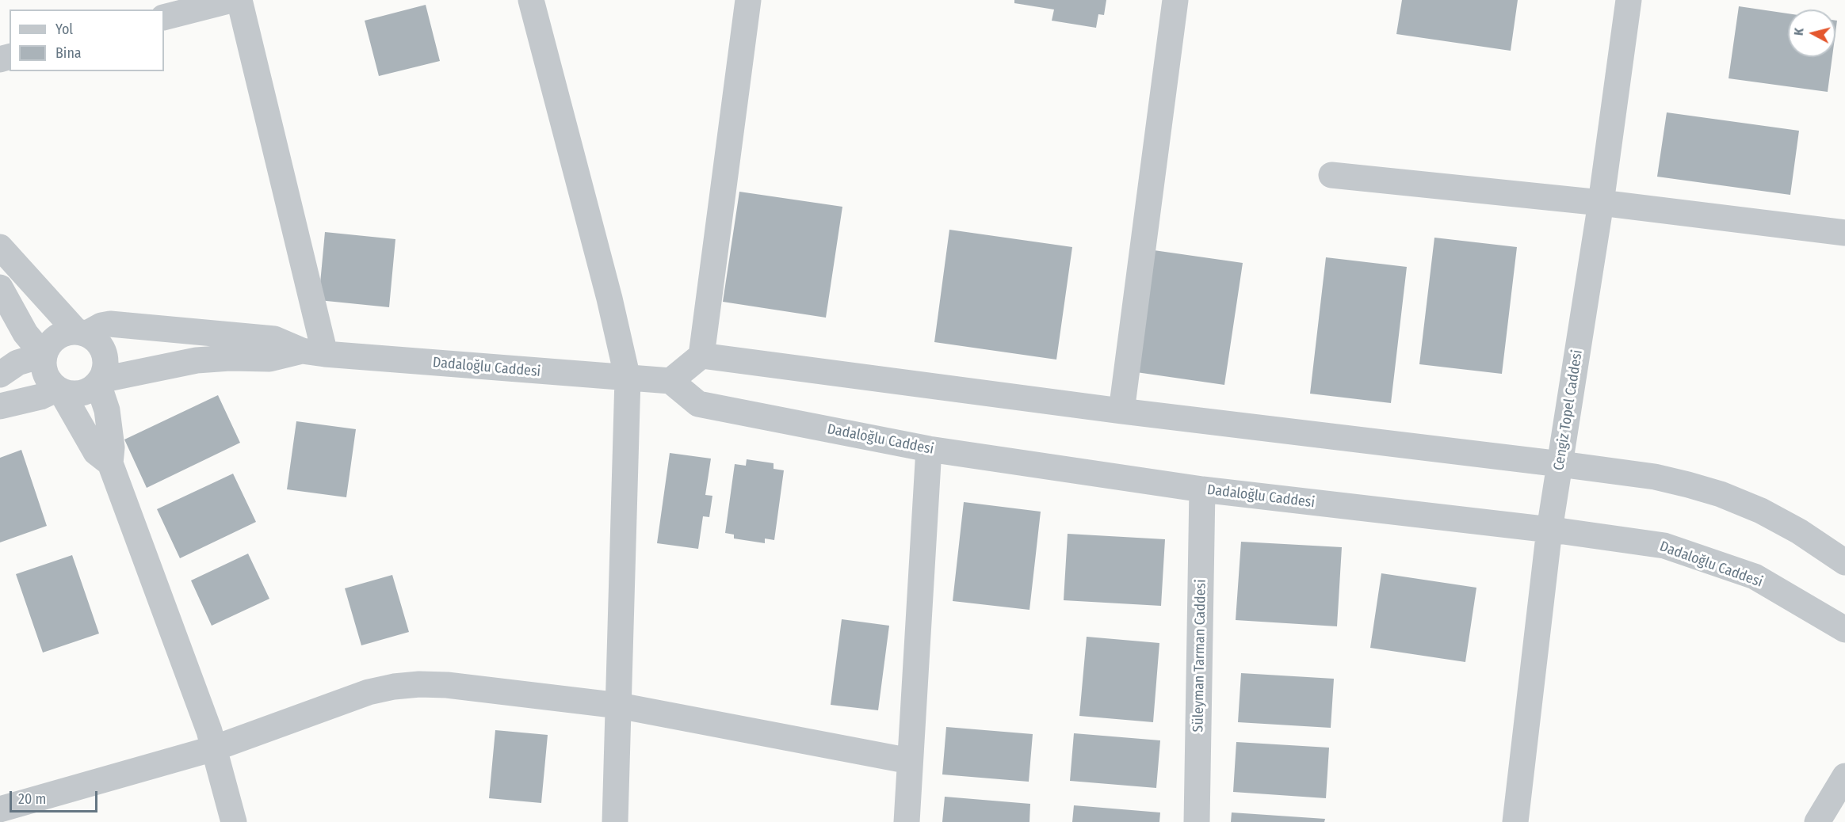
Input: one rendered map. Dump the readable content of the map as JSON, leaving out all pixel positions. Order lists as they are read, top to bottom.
{
  "streets": {
    "street": ["Dadaloğlu Caddesi", "Cengiz Topel Caddesi", "Süleyman Tarman Caddesi"]
  },
  "crossings": [
    ["Dadaloğlu Caddesi", "Cengiz Topel Caddesi"],
    ["Dadaloğlu Caddesi", "Süleyman Tarman Caddesi"]
  ],
  "legend": ["Yol", "Bina"],
  "scale_bar": "20 m",
  "north": "left"
}
